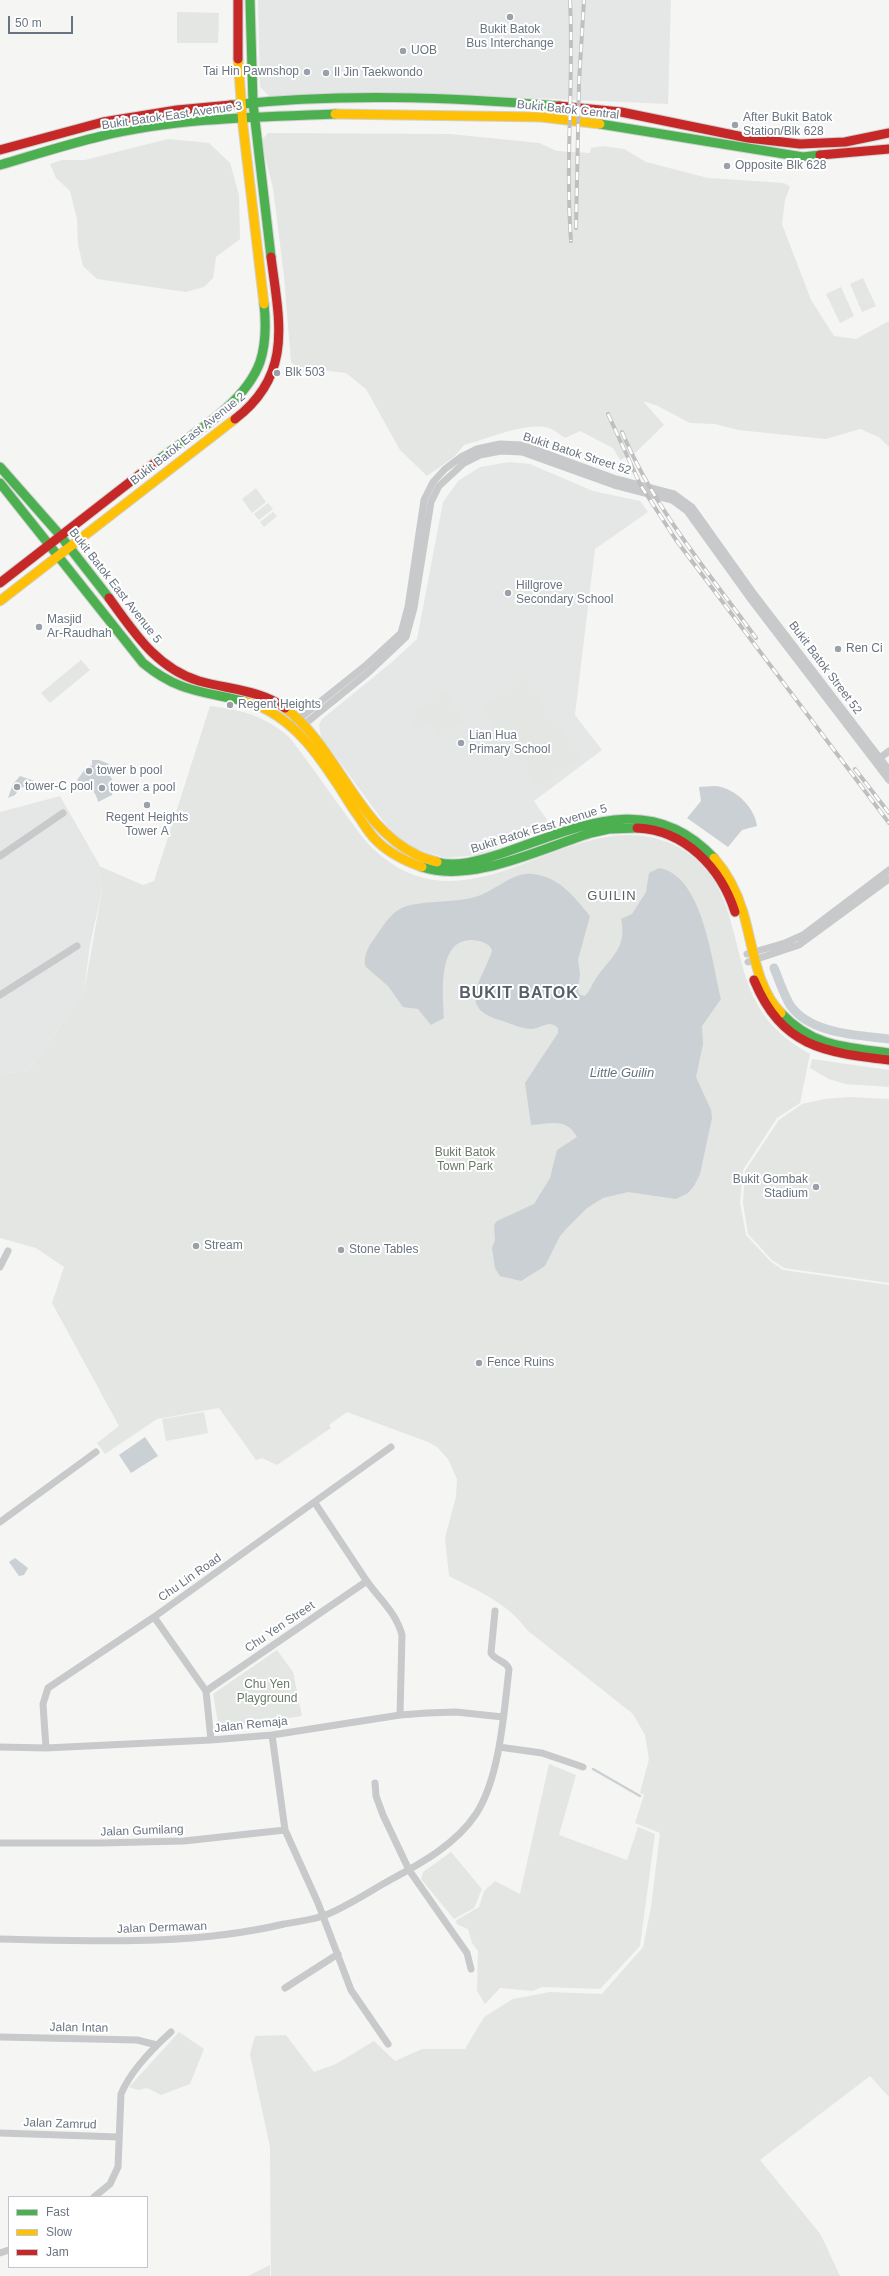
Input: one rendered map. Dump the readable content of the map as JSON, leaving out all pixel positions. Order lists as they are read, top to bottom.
{
  "streets": {
    "street": [
      "Bukit Batok Central",
      "Bukit Batok East Avenue 3",
      "Bukit Batok East Avenue 2",
      "Bukit Batok Street 52",
      "Bukit Batok East Avenue 5",
      "Chu Lin Road",
      "Chu Yen Street",
      "Jalan Remaja",
      "Jalan Gumilang",
      "Jalan Dermawan",
      "Jalan Intan",
      "Jalan Zamrud"
    ]
  },
  "crossings": [
    ["Bukit Batok Central", "Bukit Batok East Avenue 3"],
    ["Bukit Batok Central", "Bukit Batok East Avenue 2"],
    ["Bukit Batok East Avenue 3", "Bukit Batok East Avenue 2"],
    ["Bukit Batok East Avenue 2", "Bukit Batok East Avenue 5"],
    ["Bukit Batok Street 52", "Bukit Batok East Avenue 5"],
    ["Chu Lin Road", "Jalan Remaja"],
    ["Jalan Remaja", "Jalan Dermawan"]
  ],
  "districts": ["GUILIN", "BUKIT BATOK"],
  "water": ["Little Guilin"],
  "parks": ["Bukit Batok Town Park", "Chu Yen Playground"],
  "places": [
    "Bukit Batok Bus Interchange",
    "UOB",
    "Tai Hin Pawnshop",
    "Il Jin Taekwondo",
    "After Bukit Batok Station/Blk 628",
    "Opposite Blk 628",
    "Blk 503",
    "Hillgrove Secondary School",
    "Masjid Ar-Raudhah",
    "Ren Ci",
    "Regent Heights",
    "Lian Hua Primary School",
    "tower b pool",
    "tower-C pool",
    "tower a pool",
    "Regent Heights Tower A",
    "Bukit Gombak Stadium",
    "Stream",
    "Stone Tables",
    "Fence Ruins"
  ],
  "legend": ["Fast", "Slow", "Jam"],
  "scale_bar": "50 m"
}
